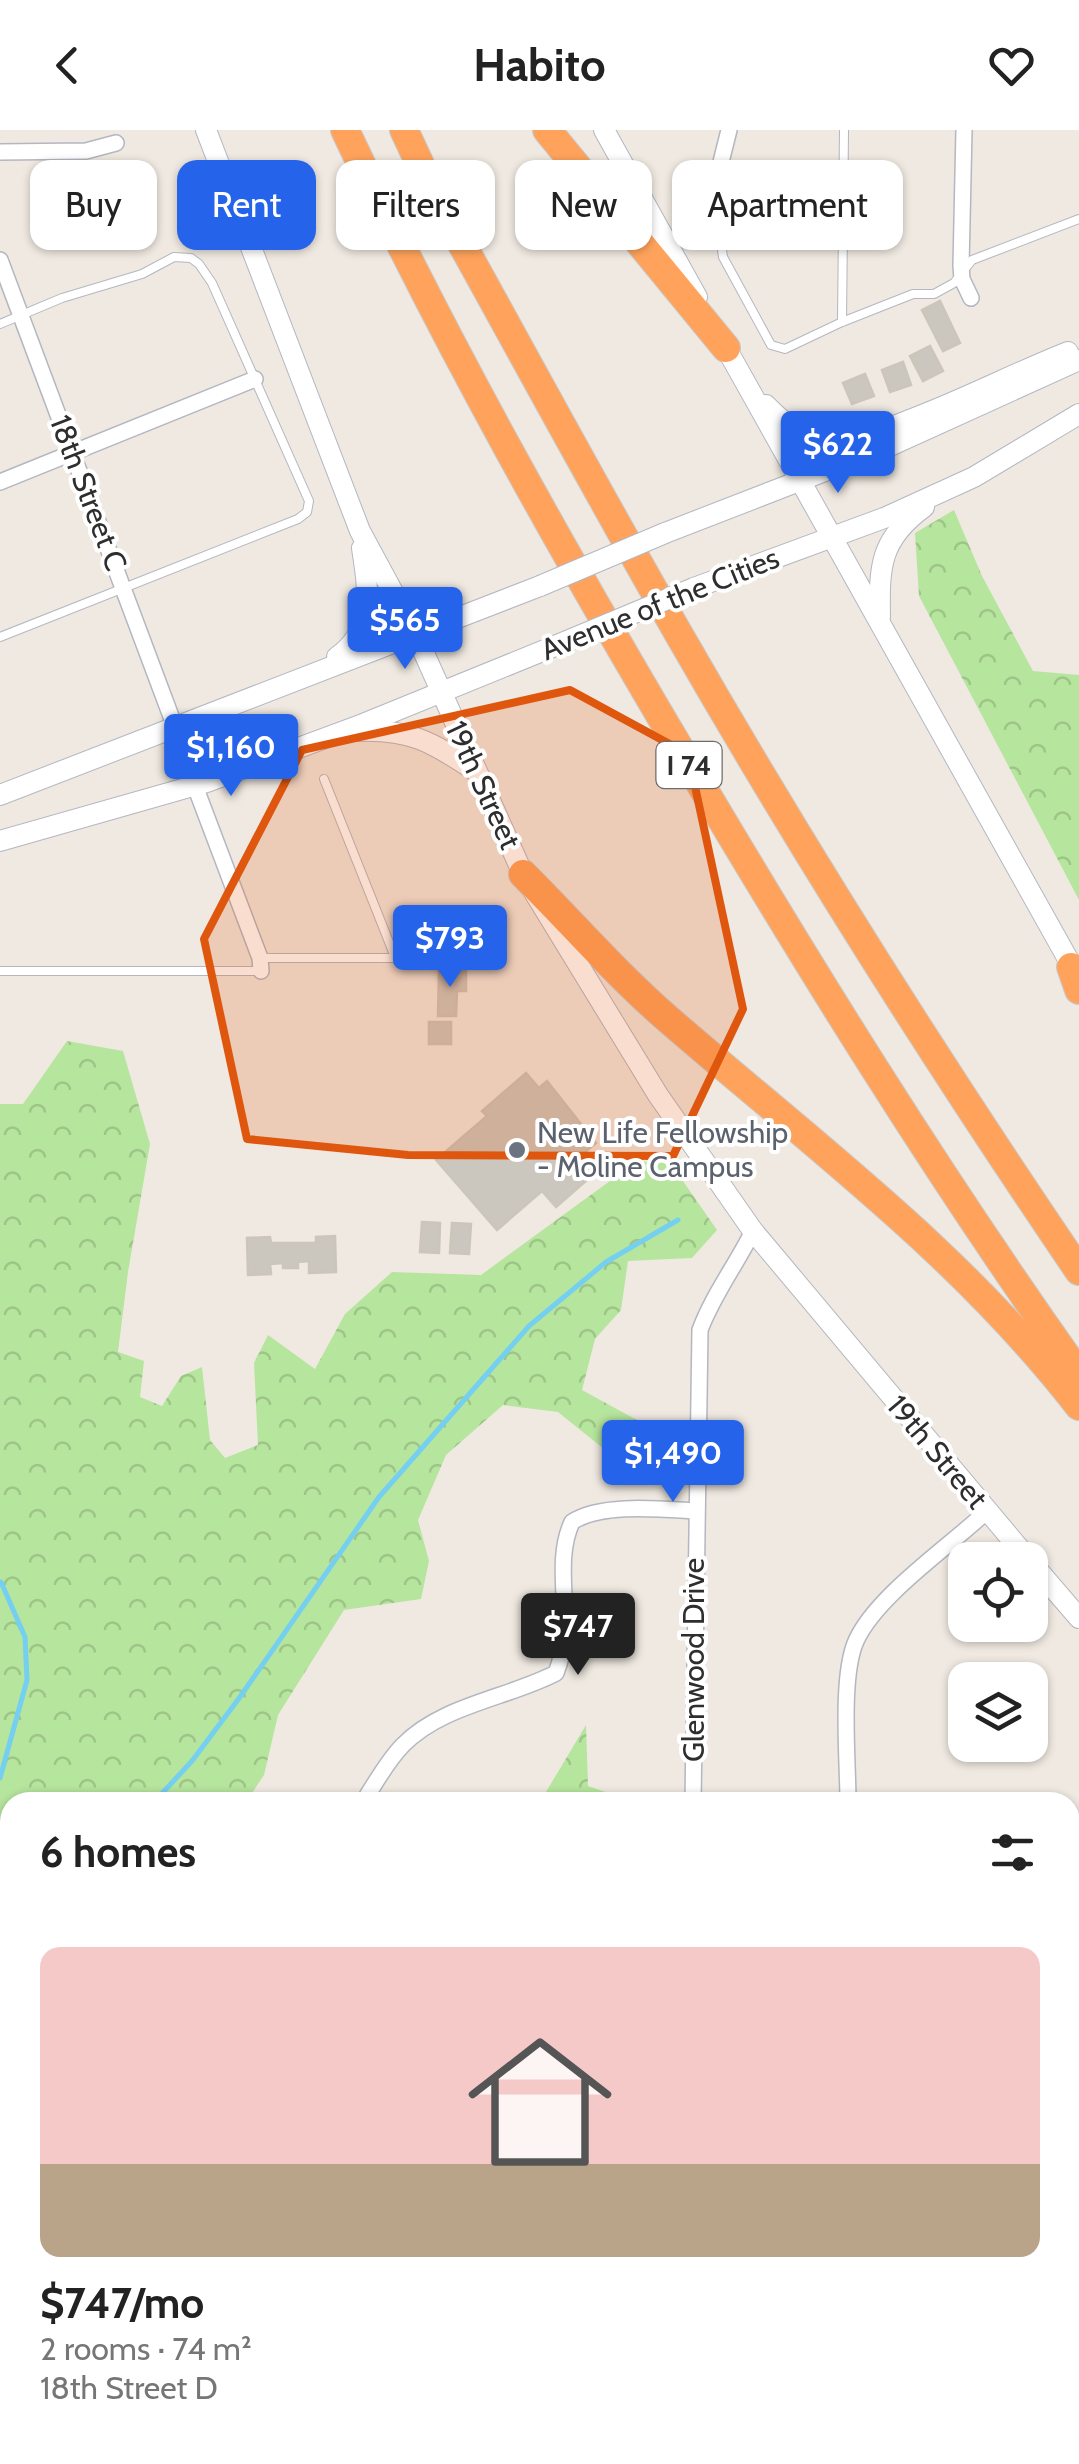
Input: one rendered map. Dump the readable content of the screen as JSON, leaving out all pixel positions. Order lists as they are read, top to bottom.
{
  "streets": {
    "highway": ["I 74"],
    "main road": ["Avenue of the Cities", "19th Street"],
    "street": ["18th Street C", "Glenwood Drive"]
  },
  "crossings": [
    ["18th Street C", "Avenue of the Cities"],
    ["Avenue of the Cities", "19th Street"],
    ["19th Street", "Glenwood Drive"]
  ],
  "places": ["New Life Fellowship - Moline Campus"],
  "page": {
    "header": "Habito",
    "chip": [
      "Buy",
      "Rent",
      "Filters",
      "New",
      "Apartment"
    ],
    "price": [
      "$622",
      "$565",
      "$1,160",
      "$793",
      "$1,490",
      "$747"
    ],
    "heading": "6 homes",
    "list": [
      {
        "name": "$747/mo",
        "note": "2 rooms · 74 m² · 18th Street D"
      }
    ]
  }
}
